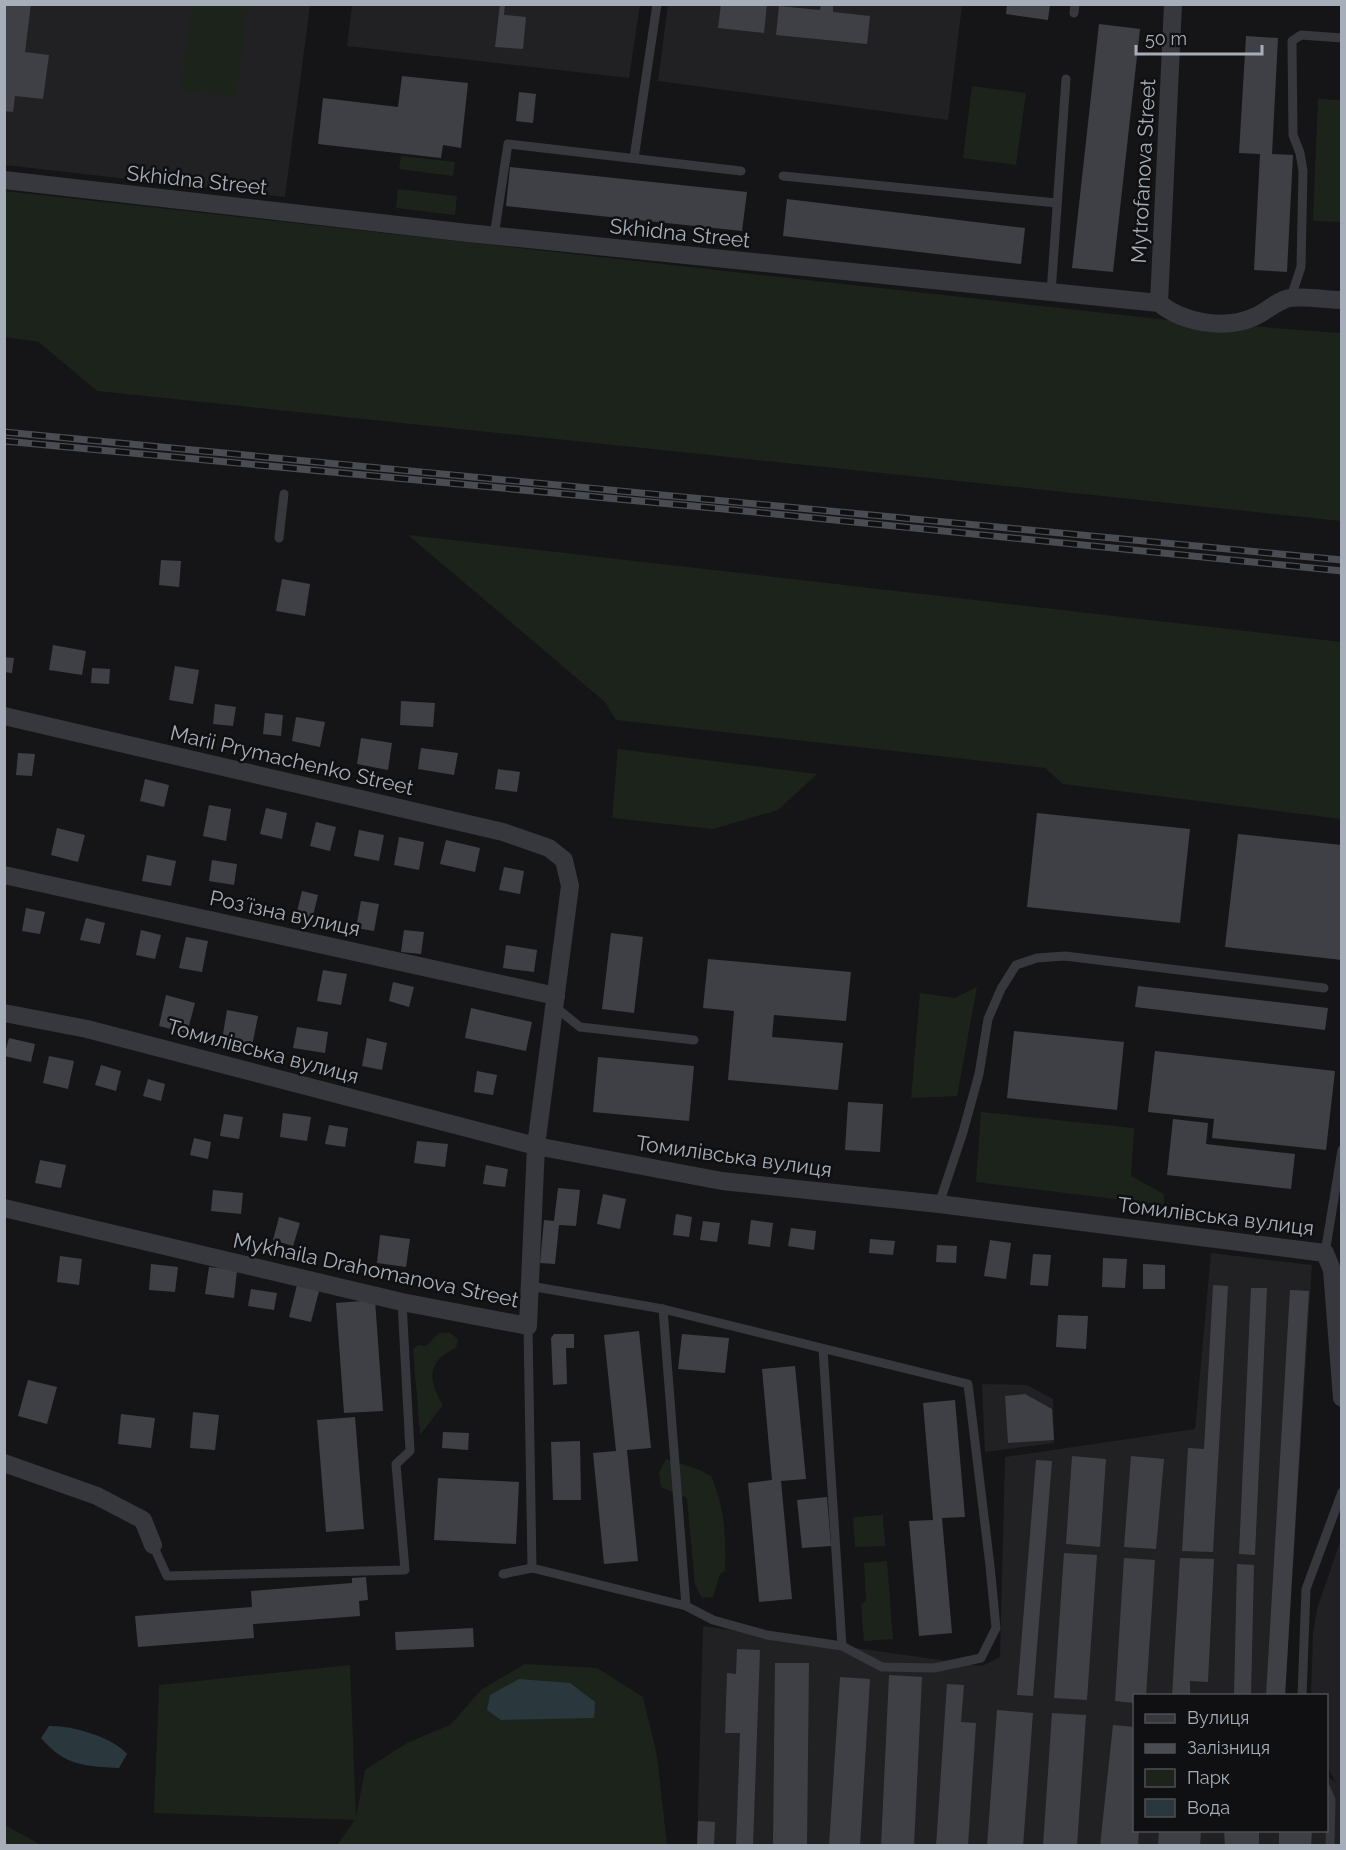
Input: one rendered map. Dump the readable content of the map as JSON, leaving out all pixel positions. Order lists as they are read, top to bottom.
{
  "streets": {
    "street": [
      "Mytrofanova Street",
      "Skhidna Street",
      "Marii Prymachenko Street",
      "Розʼїзна вулиця",
      "Томилівська вулиця",
      "Mykhaila Drahomanova Street"
    ]
  },
  "crossings": [
    ["Mytrofanova Street", "Skhidna Street"],
    ["Marii Prymachenko Street", "Mykhaila Drahomanova Street"],
    ["Розʼїзна вулиця", "Mykhaila Drahomanova Street"],
    ["Томилівська вулиця", "Mykhaila Drahomanova Street"]
  ],
  "legend": [
    "Вулиця",
    "Залізниця",
    "Парк",
    "Вода"
  ],
  "scale_bar": "50 m"
}
